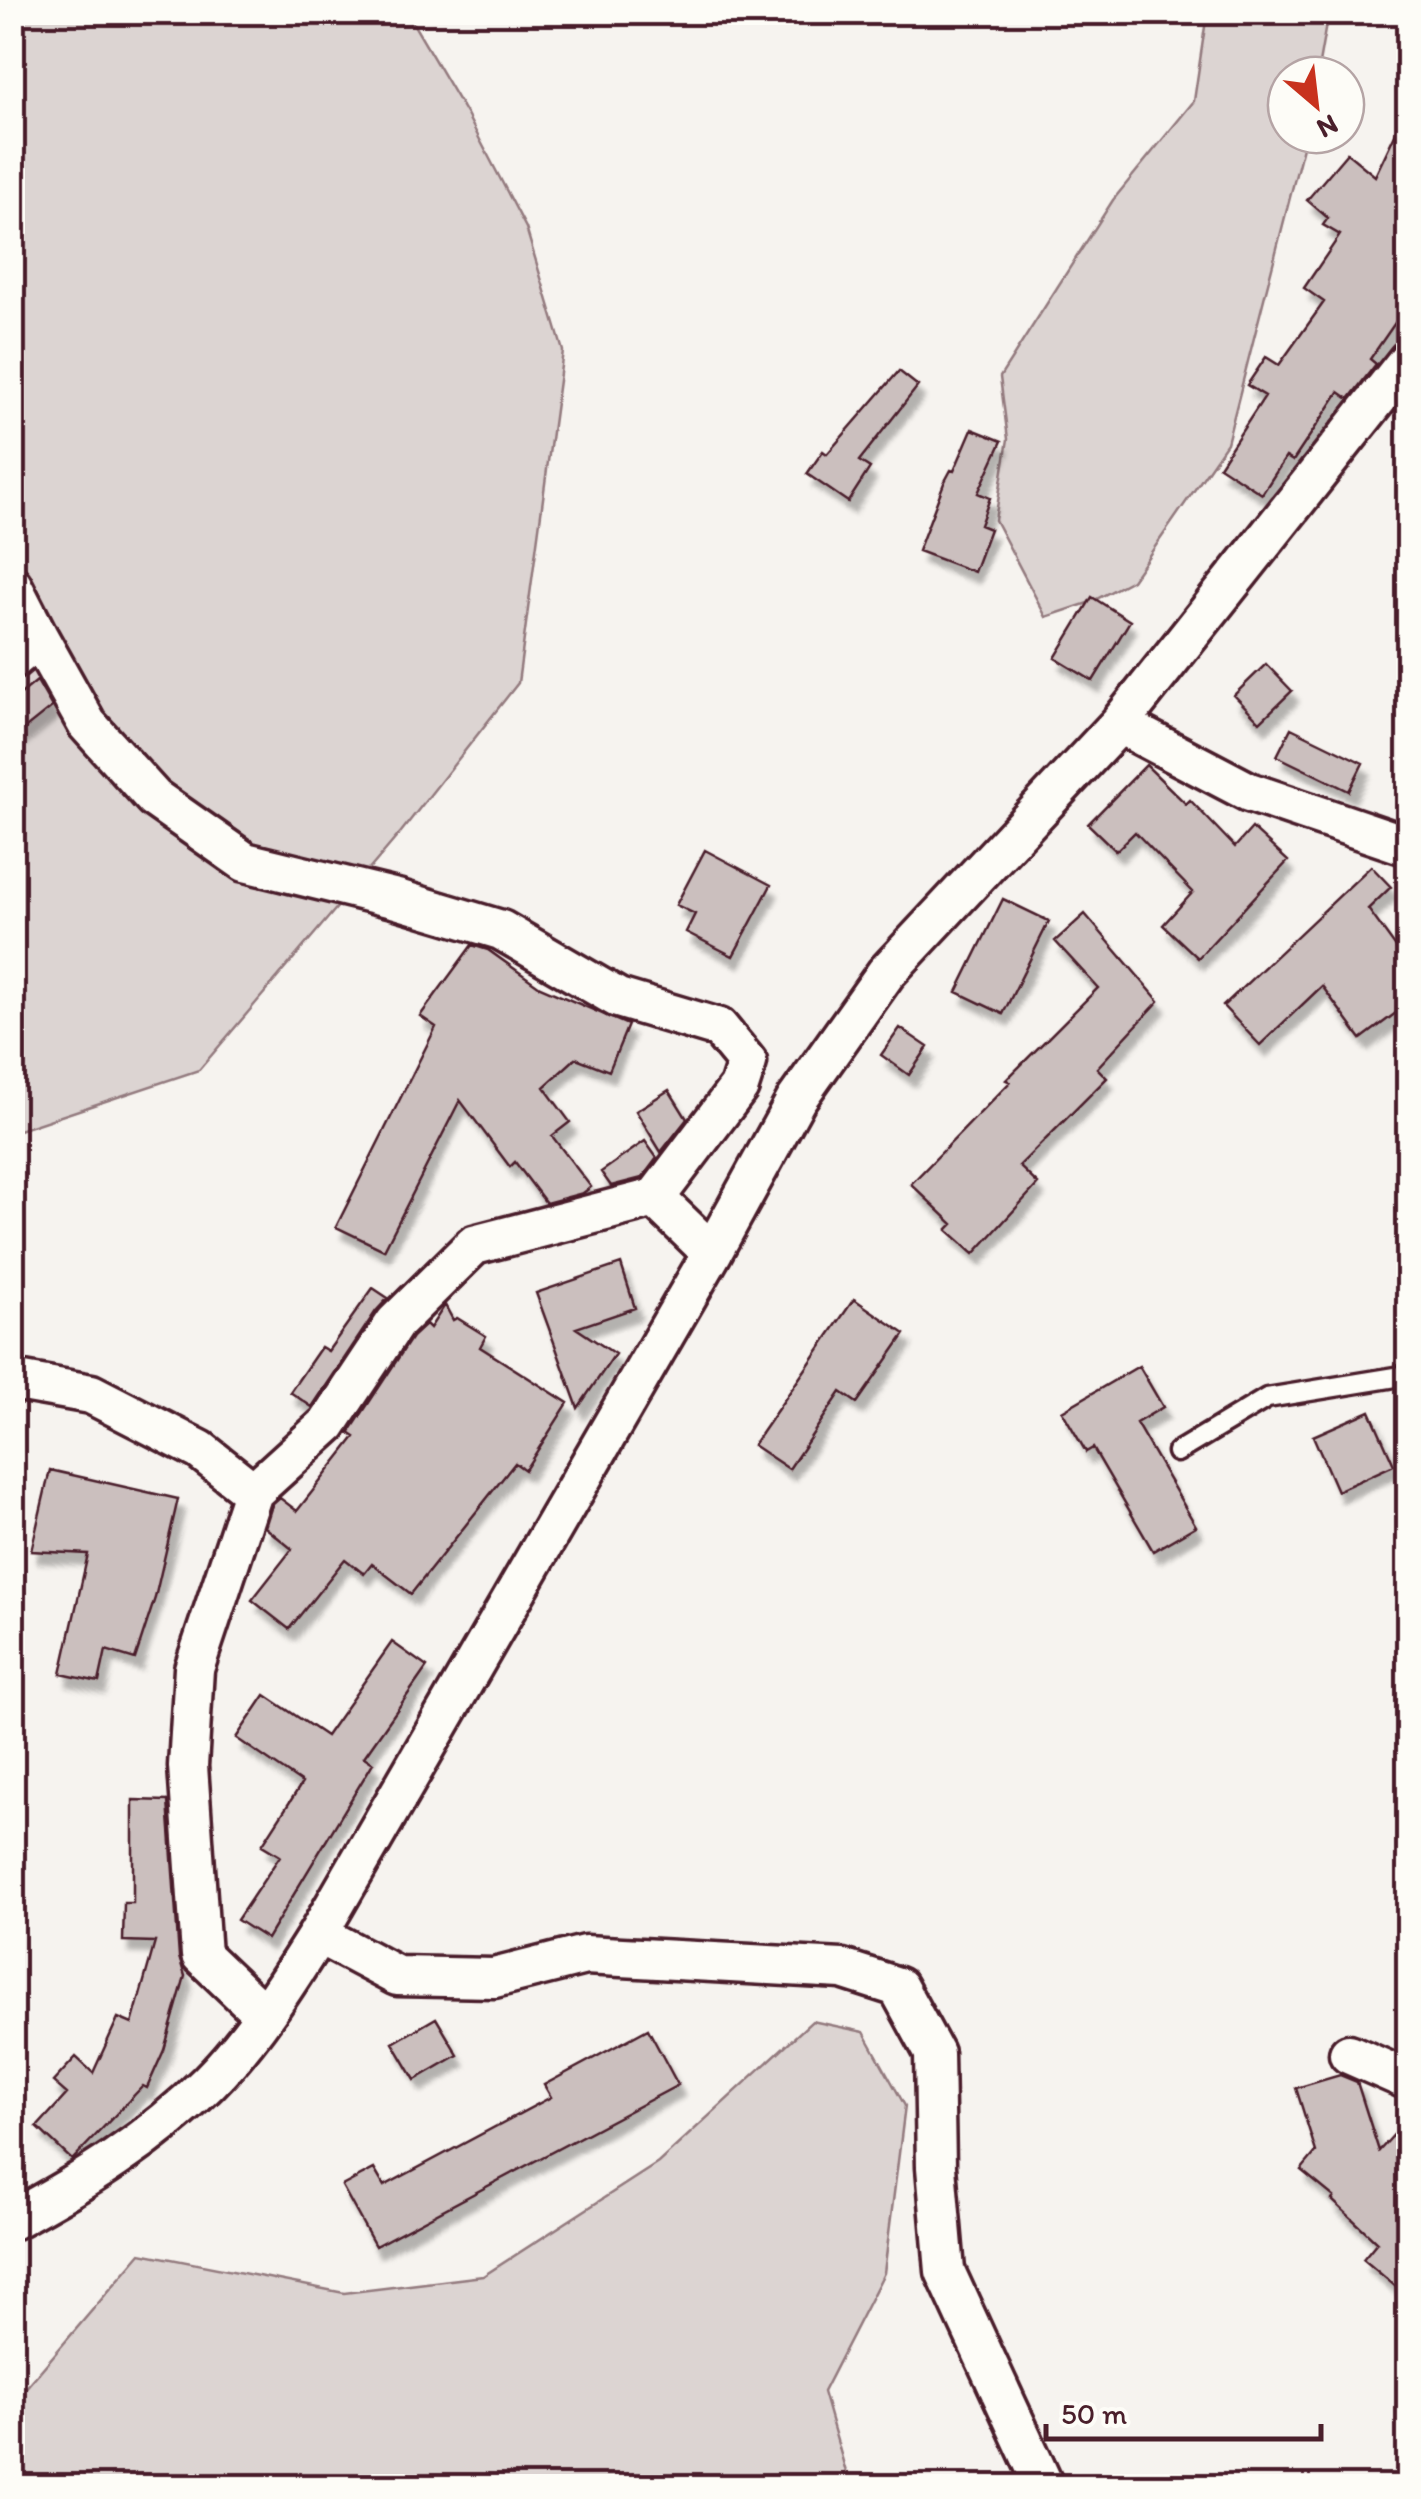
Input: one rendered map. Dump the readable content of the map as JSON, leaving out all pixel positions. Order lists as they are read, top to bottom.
{
  "scale_bar": "50 m",
  "north": "bottom right"
}
